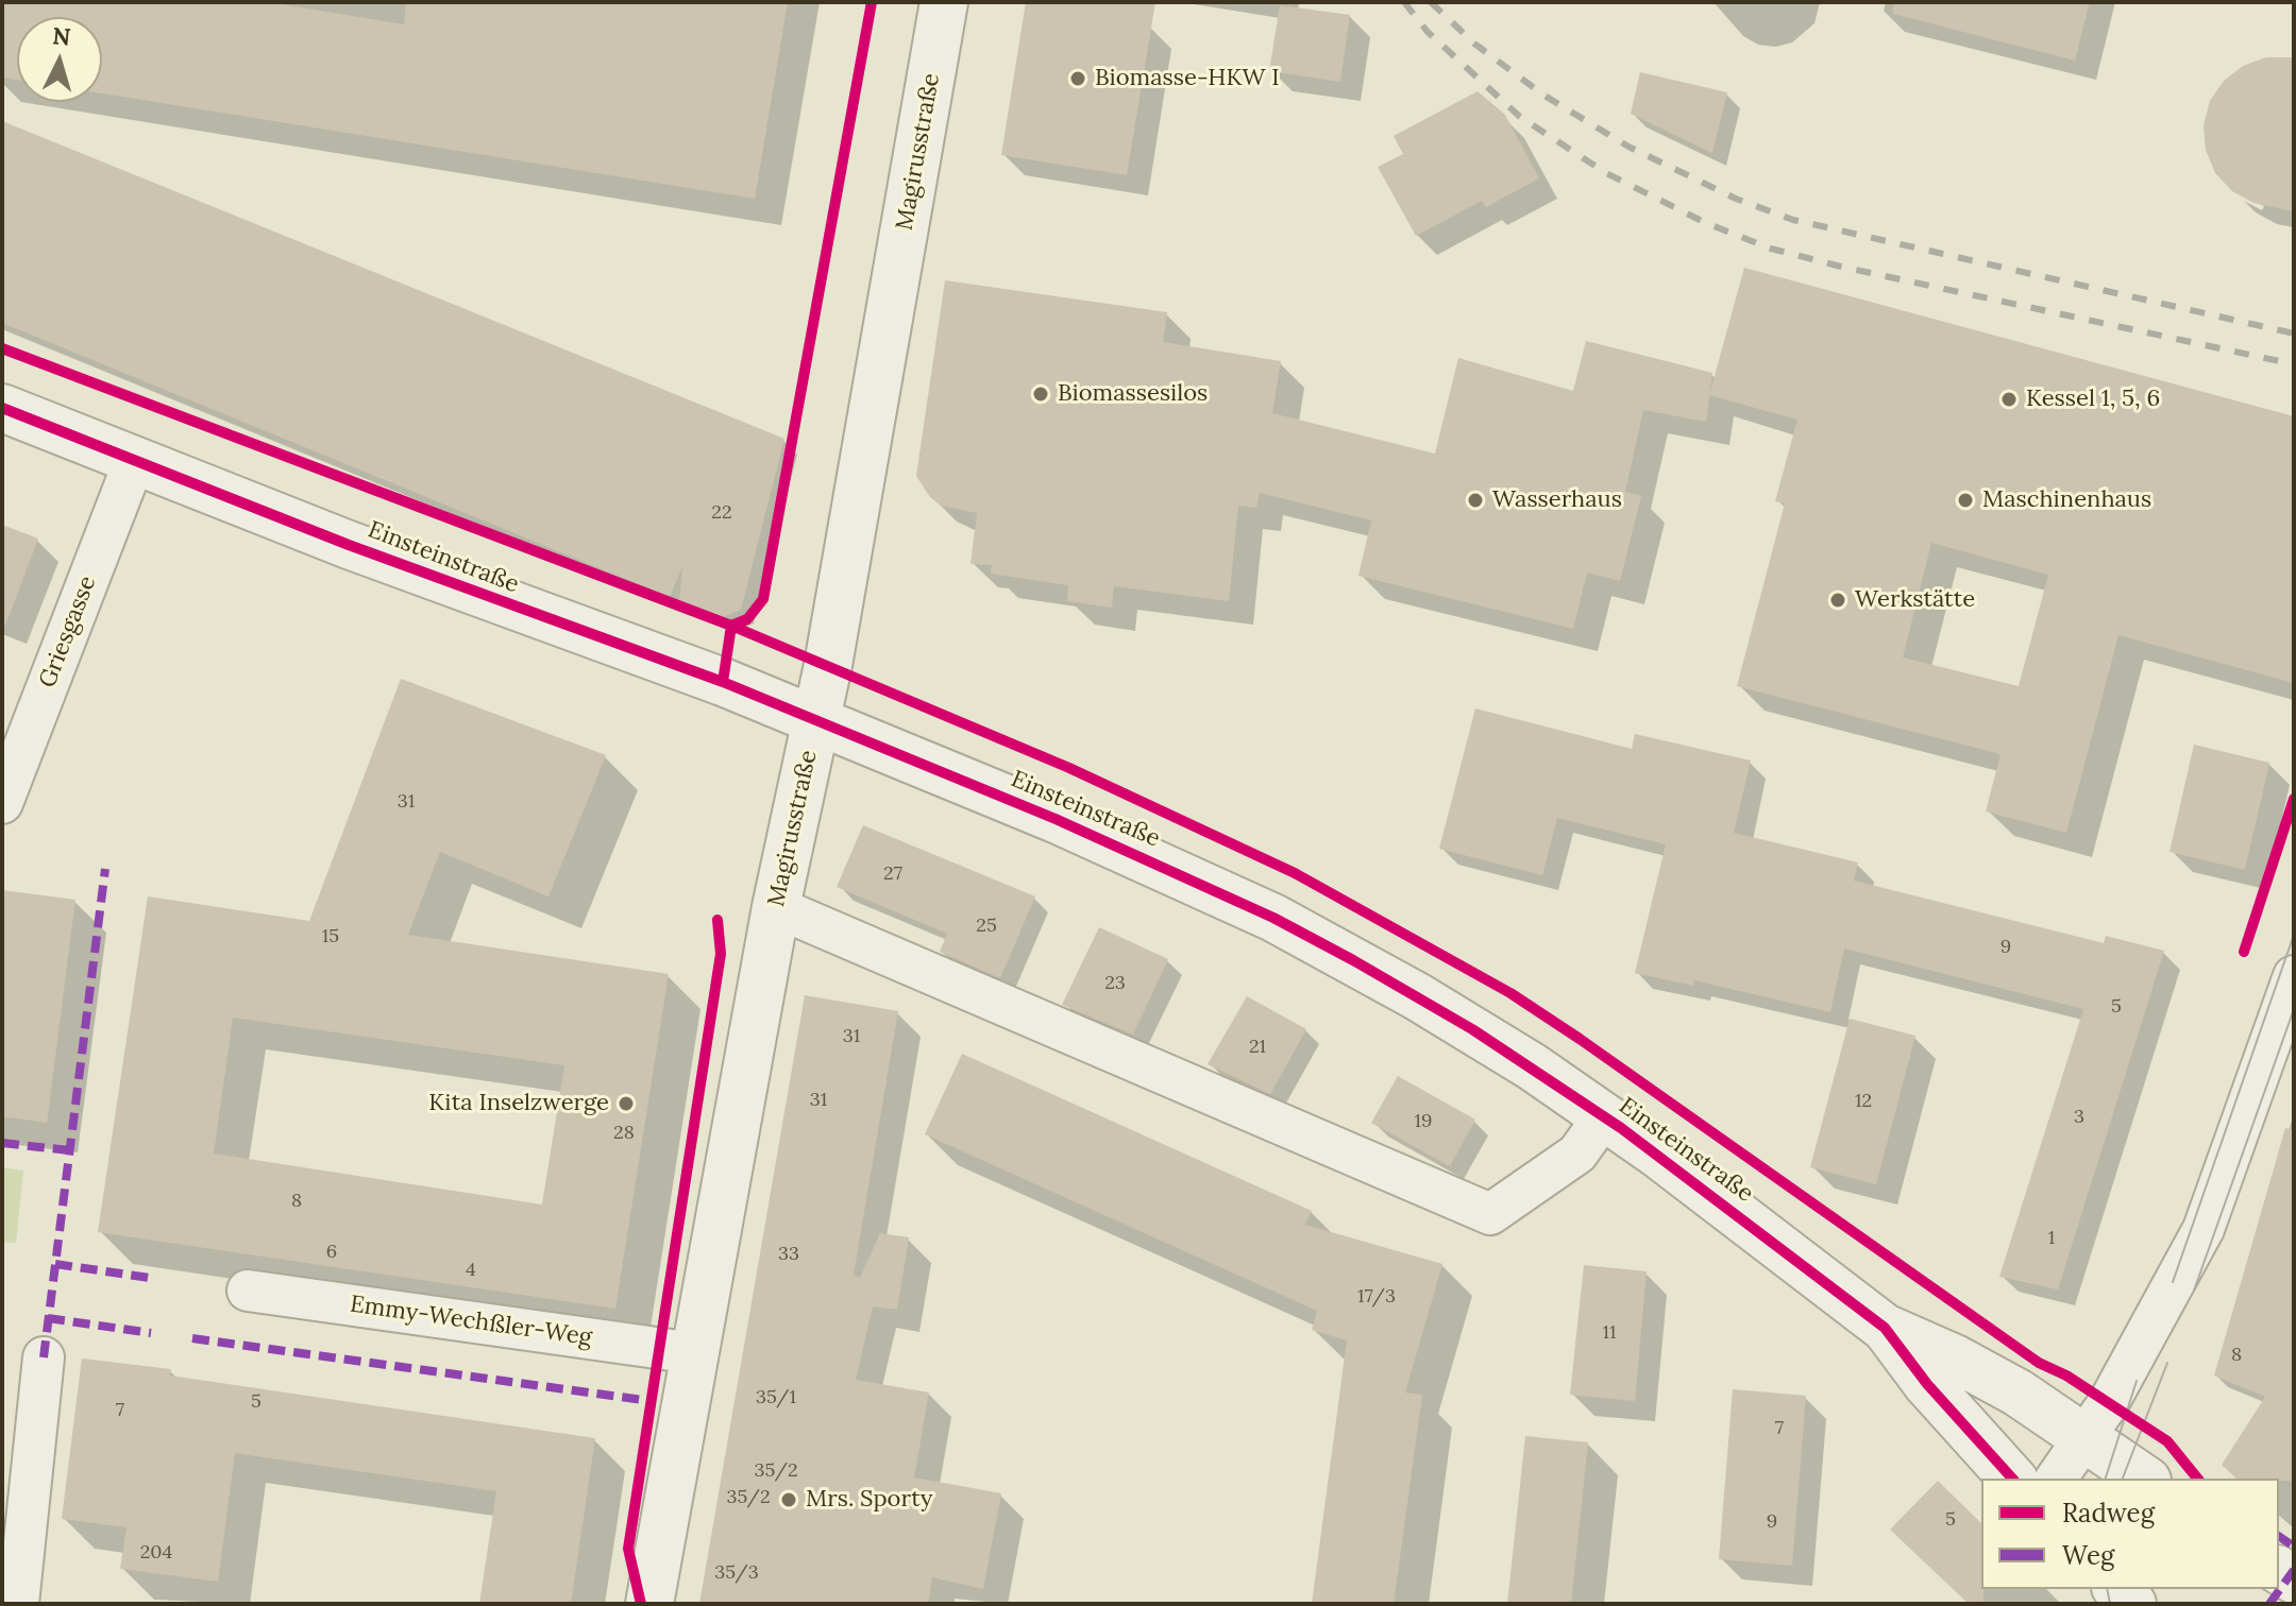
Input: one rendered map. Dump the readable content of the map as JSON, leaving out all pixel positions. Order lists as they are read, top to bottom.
{
  "streets": {
    "street": [
      "Magirusstraße",
      "Einsteinstraße",
      "Griesgasse",
      "Emmy-Wechßler-Weg"
    ]
  },
  "crossings": [
    ["Magirusstraße", "Einsteinstraße"],
    ["Magirusstraße", "Emmy-Wechßler-Weg"],
    ["Einsteinstraße", "Griesgasse"]
  ],
  "places": [
    "Biomasse-HKW I",
    "Biomassesilos",
    "Kessel 1, 5, 6",
    "Wasserhaus",
    "Maschinenhaus",
    "Werkstätte",
    "Kita Inselzwerge",
    "Mrs. Sporty"
  ],
  "house_numbers": [
    "22",
    "31",
    "27",
    "25",
    "15",
    "9",
    "23",
    "5",
    "31",
    "21",
    "31",
    "12",
    "3",
    "19",
    "28",
    "8",
    "1",
    "6",
    "33",
    "4",
    "17/3",
    "11",
    "8",
    "35/1",
    "5",
    "7",
    "7",
    "35/2",
    "35/2",
    "5",
    "9",
    "204",
    "35/3"
  ],
  "legend": ["Radweg", "Weg"],
  "north": "top"
}
